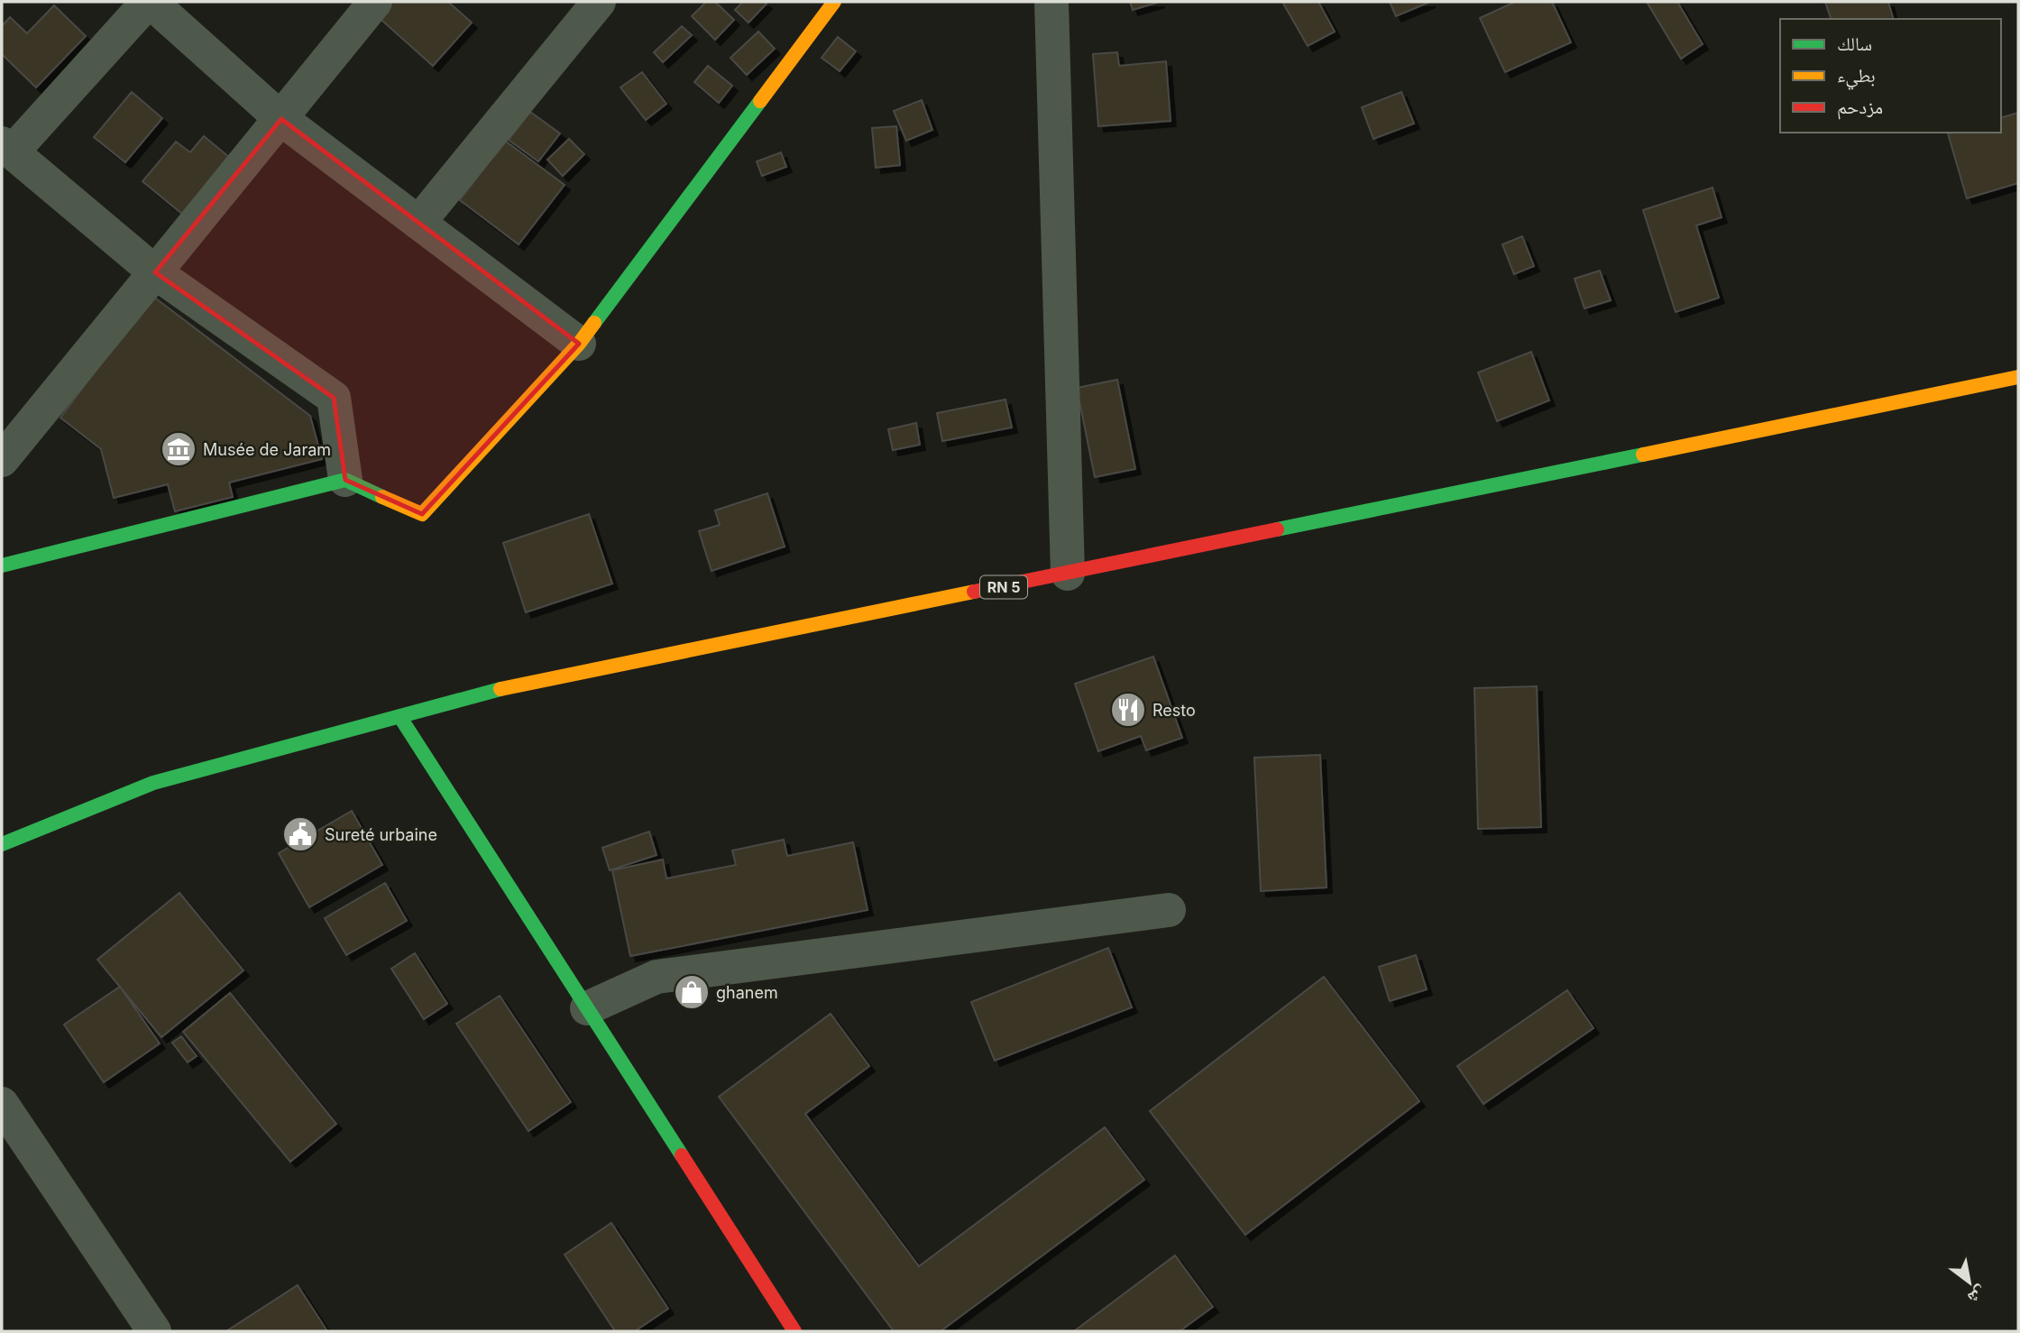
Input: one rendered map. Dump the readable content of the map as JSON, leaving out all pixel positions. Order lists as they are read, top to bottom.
{
  "streets": {
    "main road": ["RN 5"]
  },
  "places": {
    "museum": ["Musée de Jaram"],
    "restaurant": ["Resto"],
    "public building": ["Sureté urbaine"],
    "shop": ["ghanem"]
  },
  "legend": ["سالك", "بطيء", "مزدحم"],
  "north": "bottom right"
}
